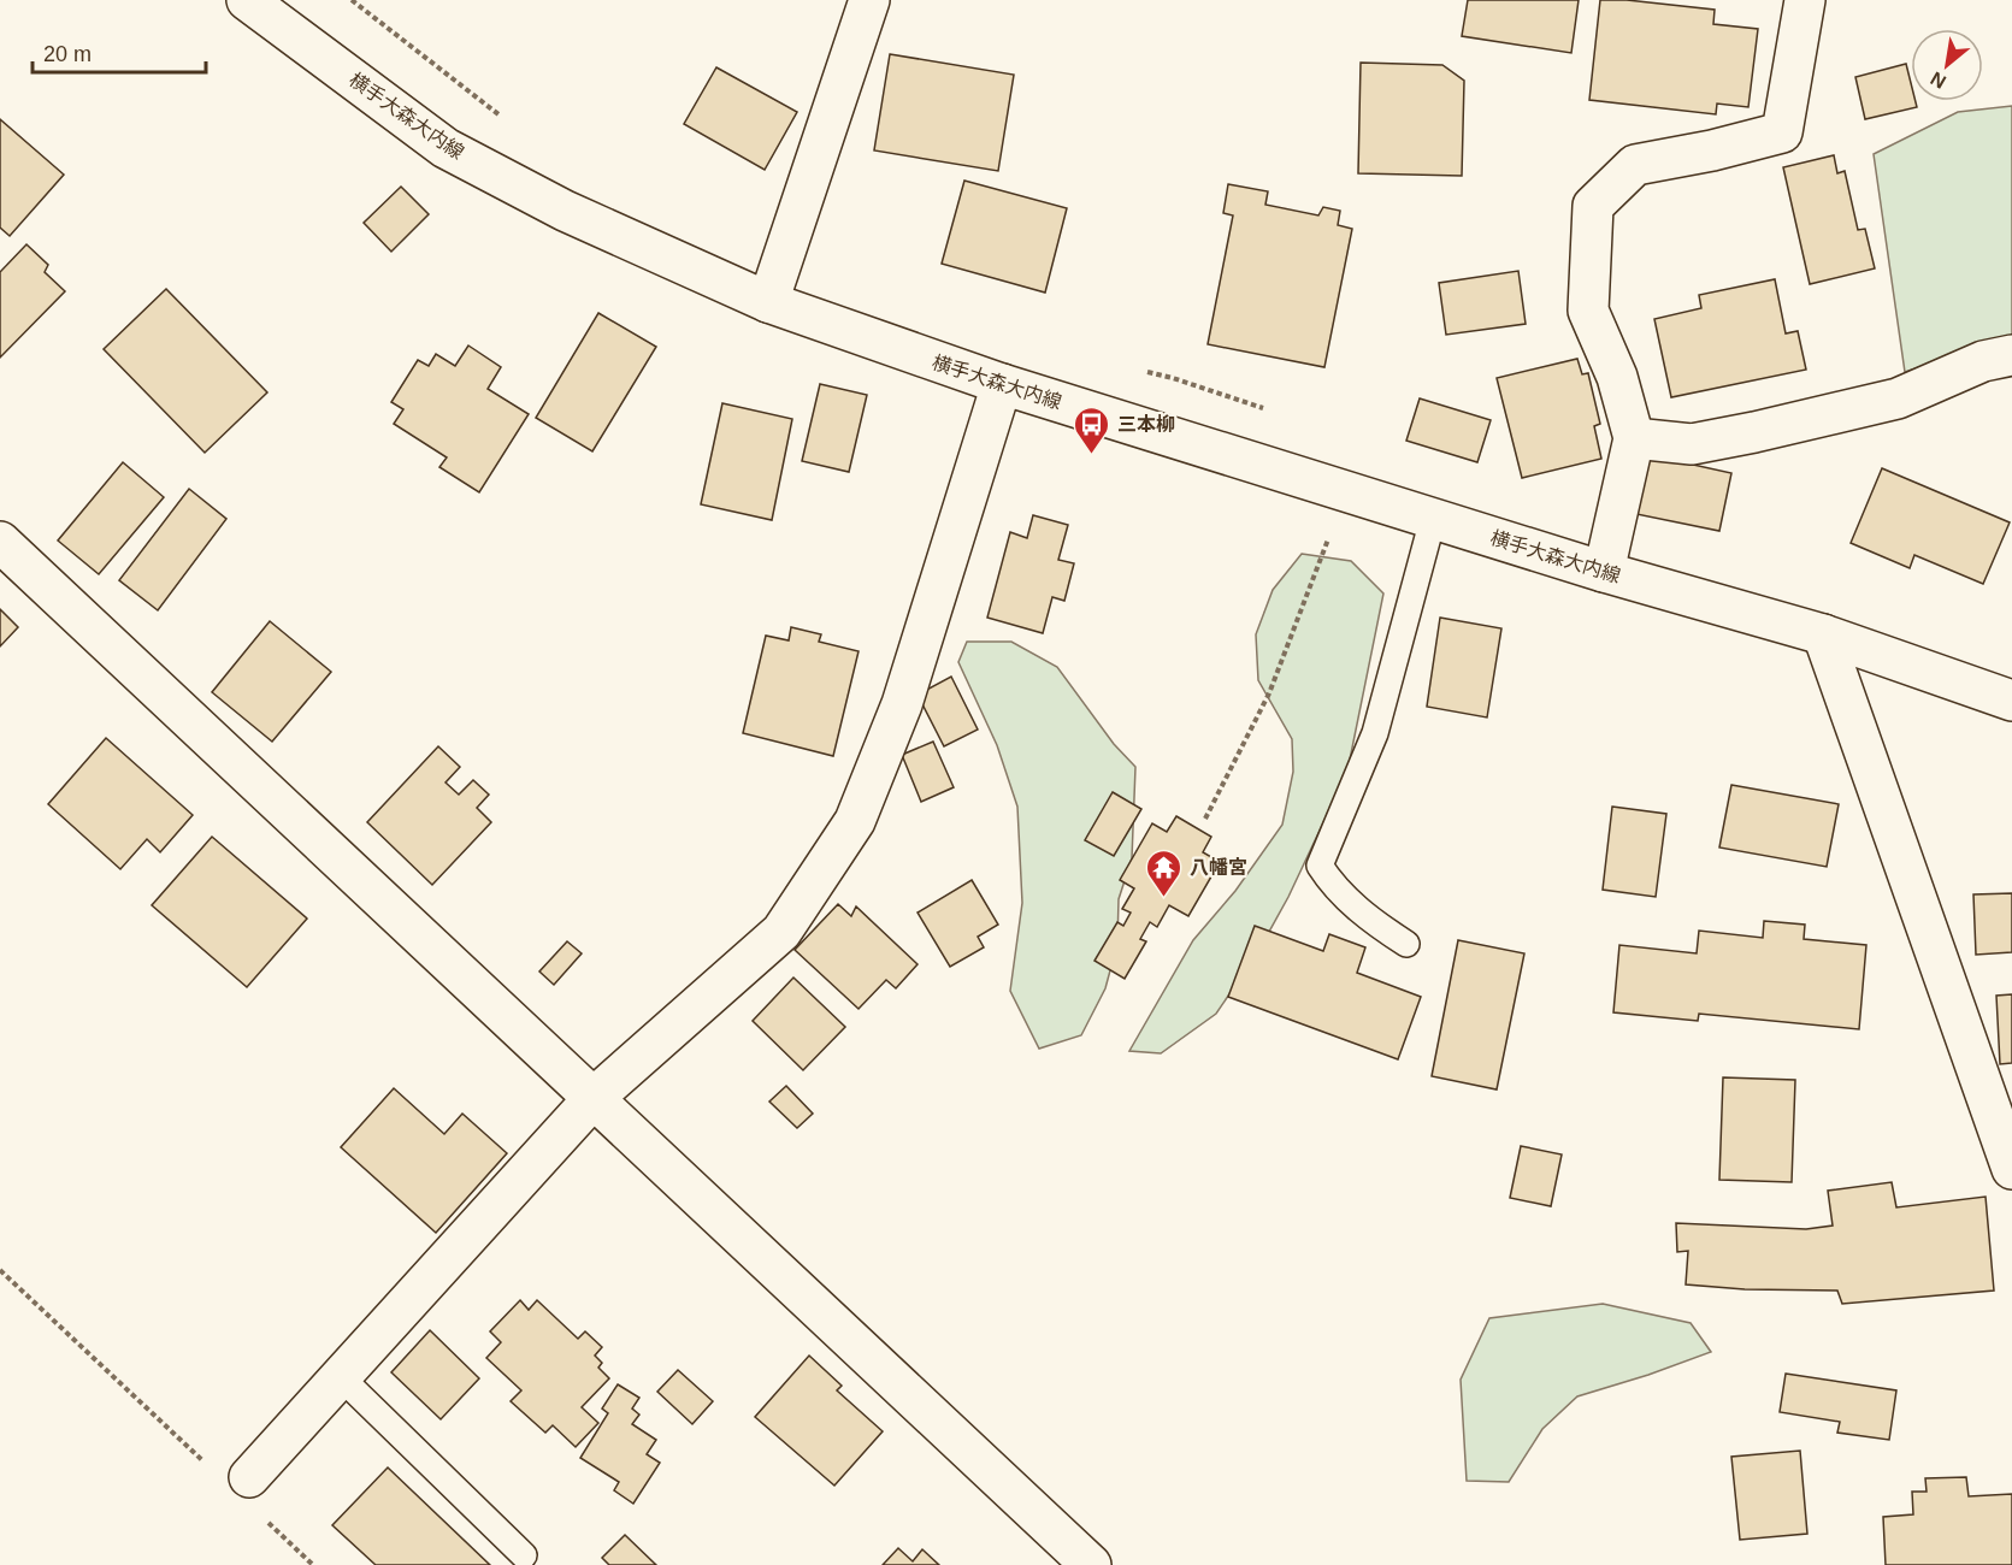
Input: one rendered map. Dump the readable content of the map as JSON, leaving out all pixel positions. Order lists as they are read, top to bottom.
{
  "streets": {
    "street": ["横手大森大内線"]
  },
  "places": {
    "bus stop": ["三本柳"],
    "temple": ["八幡宮"]
  },
  "scale_bar": "20 m",
  "north": "bottom left"
}
